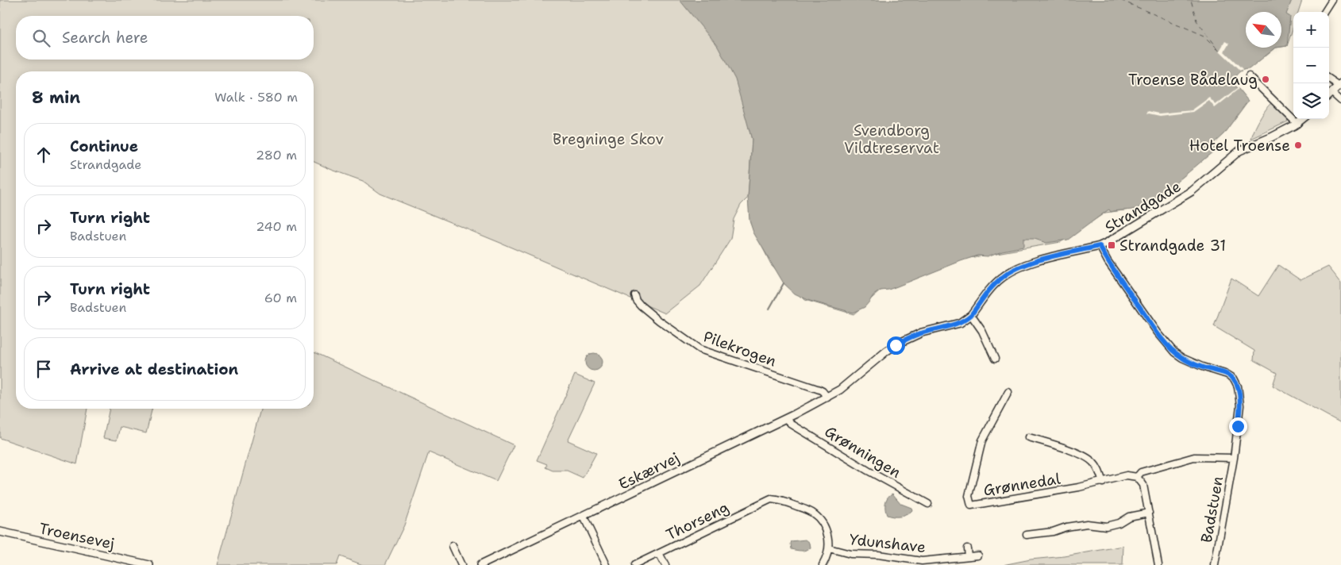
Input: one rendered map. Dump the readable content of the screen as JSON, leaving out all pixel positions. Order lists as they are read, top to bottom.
{
  "streets": {
    "street": [
      "Strandgade",
      "Pilekrogen",
      "Grønningen",
      "Eskærvej",
      "Grønnedal",
      "Badstuen",
      "Thorseng",
      "Troensevej",
      "Ydunshave"
    ]
  },
  "crossings": [
    ["Strandgade", "Pilekrogen"],
    ["Strandgade", "Eskærvej"],
    ["Strandgade", "Badstuen"],
    ["Pilekrogen", "Eskærvej"],
    ["Grønningen", "Eskærvej"],
    ["Grønnedal", "Badstuen"],
    ["Thorseng", "Ydunshave"]
  ],
  "parks": ["Svendborg Vildtreservat", "Bregninge Skov"],
  "places": {
    "other": ["Troense Bådelaug", "Hotel Troense"],
    "transit": ["Strandgade 31"]
  },
  "north": "top left",
  "page": {
    "map_buttons": ["+", "−"],
    "search": "Search here",
    "heading": ["8 min", "Walk · 580 m"],
    "list": [
      ["Continue", "Strandgade", "280 m"],
      ["Turn right", "Badstuen", "240 m"],
      ["Turn right", "Badstuen", "60 m"],
      "Arrive at destination"
    ]
  }
}
